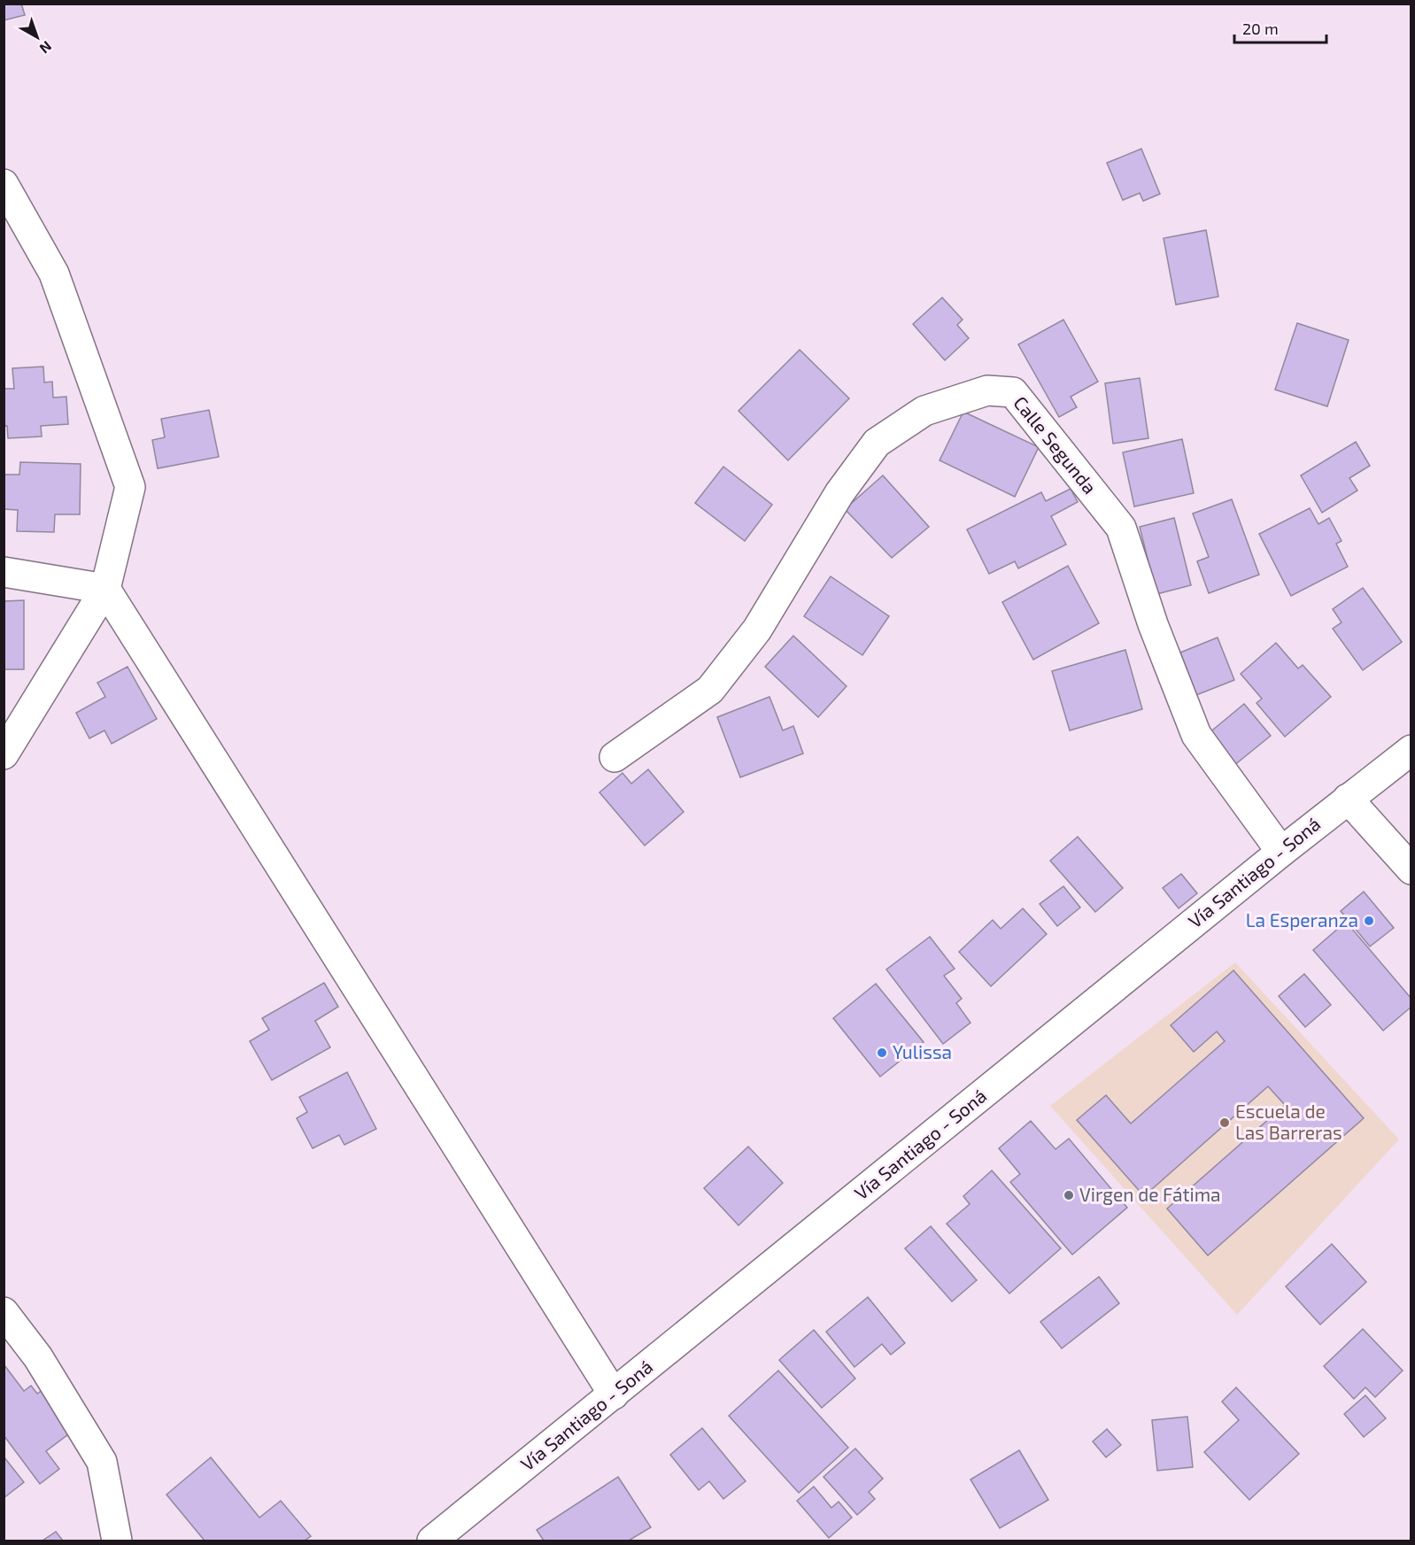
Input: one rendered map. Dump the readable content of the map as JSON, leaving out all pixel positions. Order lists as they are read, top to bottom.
{
  "streets": {
    "street": ["Calle Segunda", "Vía Santiago - Soná"]
  },
  "crossings": [
    ["Calle Segunda", "Vía Santiago - Soná"]
  ],
  "places": [
    "La Esperanza",
    "Yulissa",
    "Escuela de Las Barreras",
    "Virgen de Fátima"
  ],
  "scale_bar": "20 m",
  "north": "bottom right"
}
